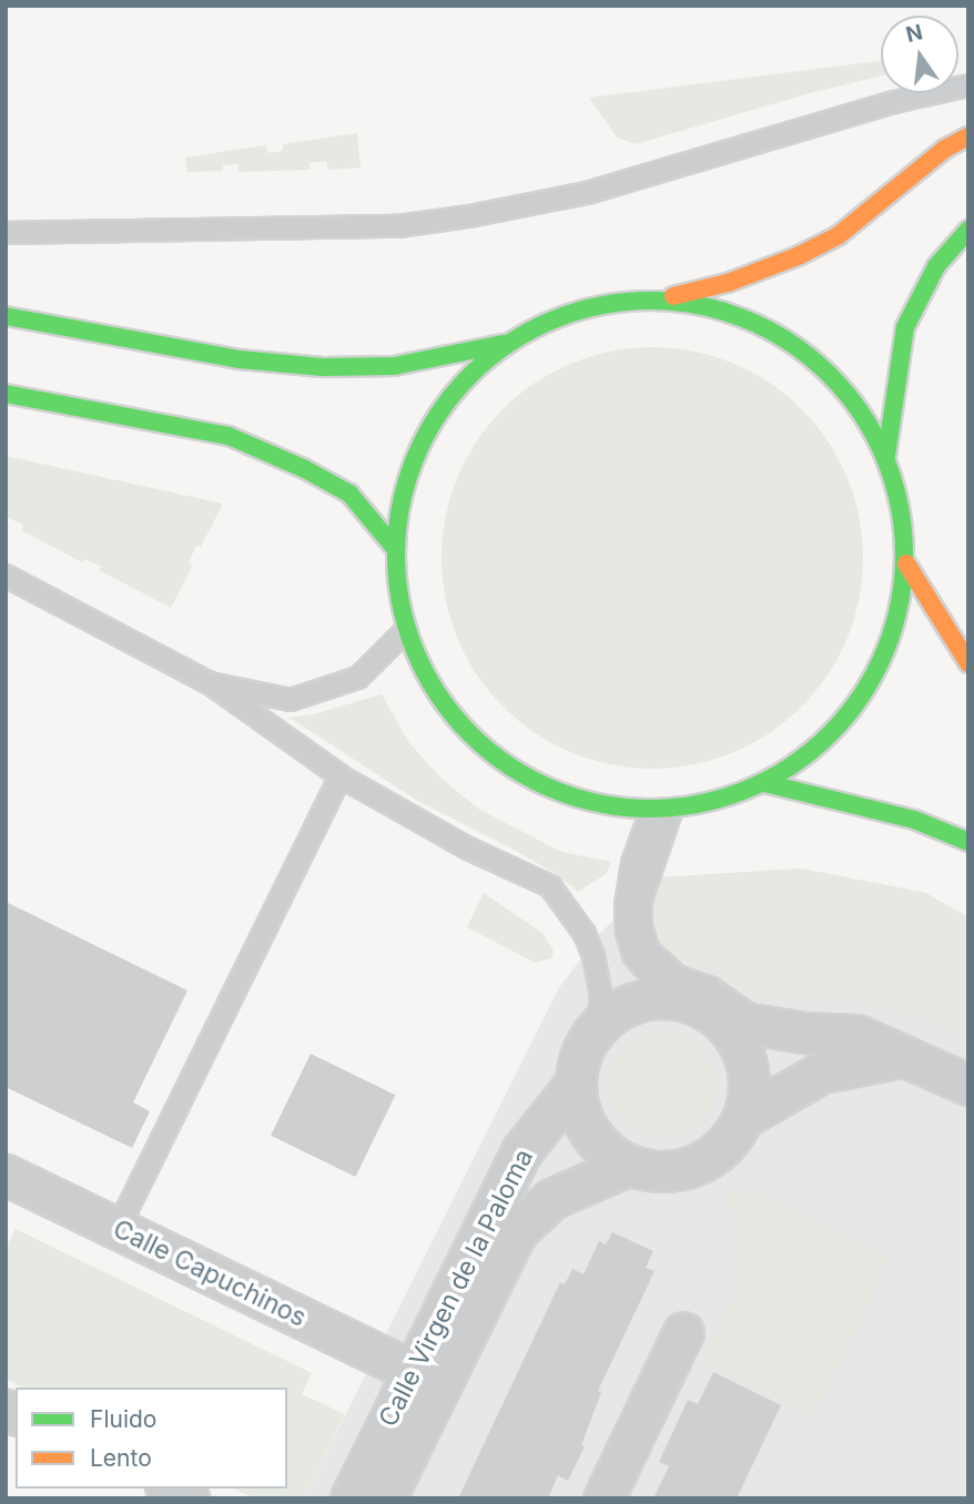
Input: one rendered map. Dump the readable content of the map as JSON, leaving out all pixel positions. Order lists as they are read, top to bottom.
{
  "streets": {
    "street": ["Calle Capuchinos", "Calle Virgen de la Paloma"]
  },
  "crossings": [
    ["Calle Capuchinos", "Calle Virgen de la Paloma"]
  ],
  "legend": ["Fluido", "Lento"],
  "north": "top"
}
